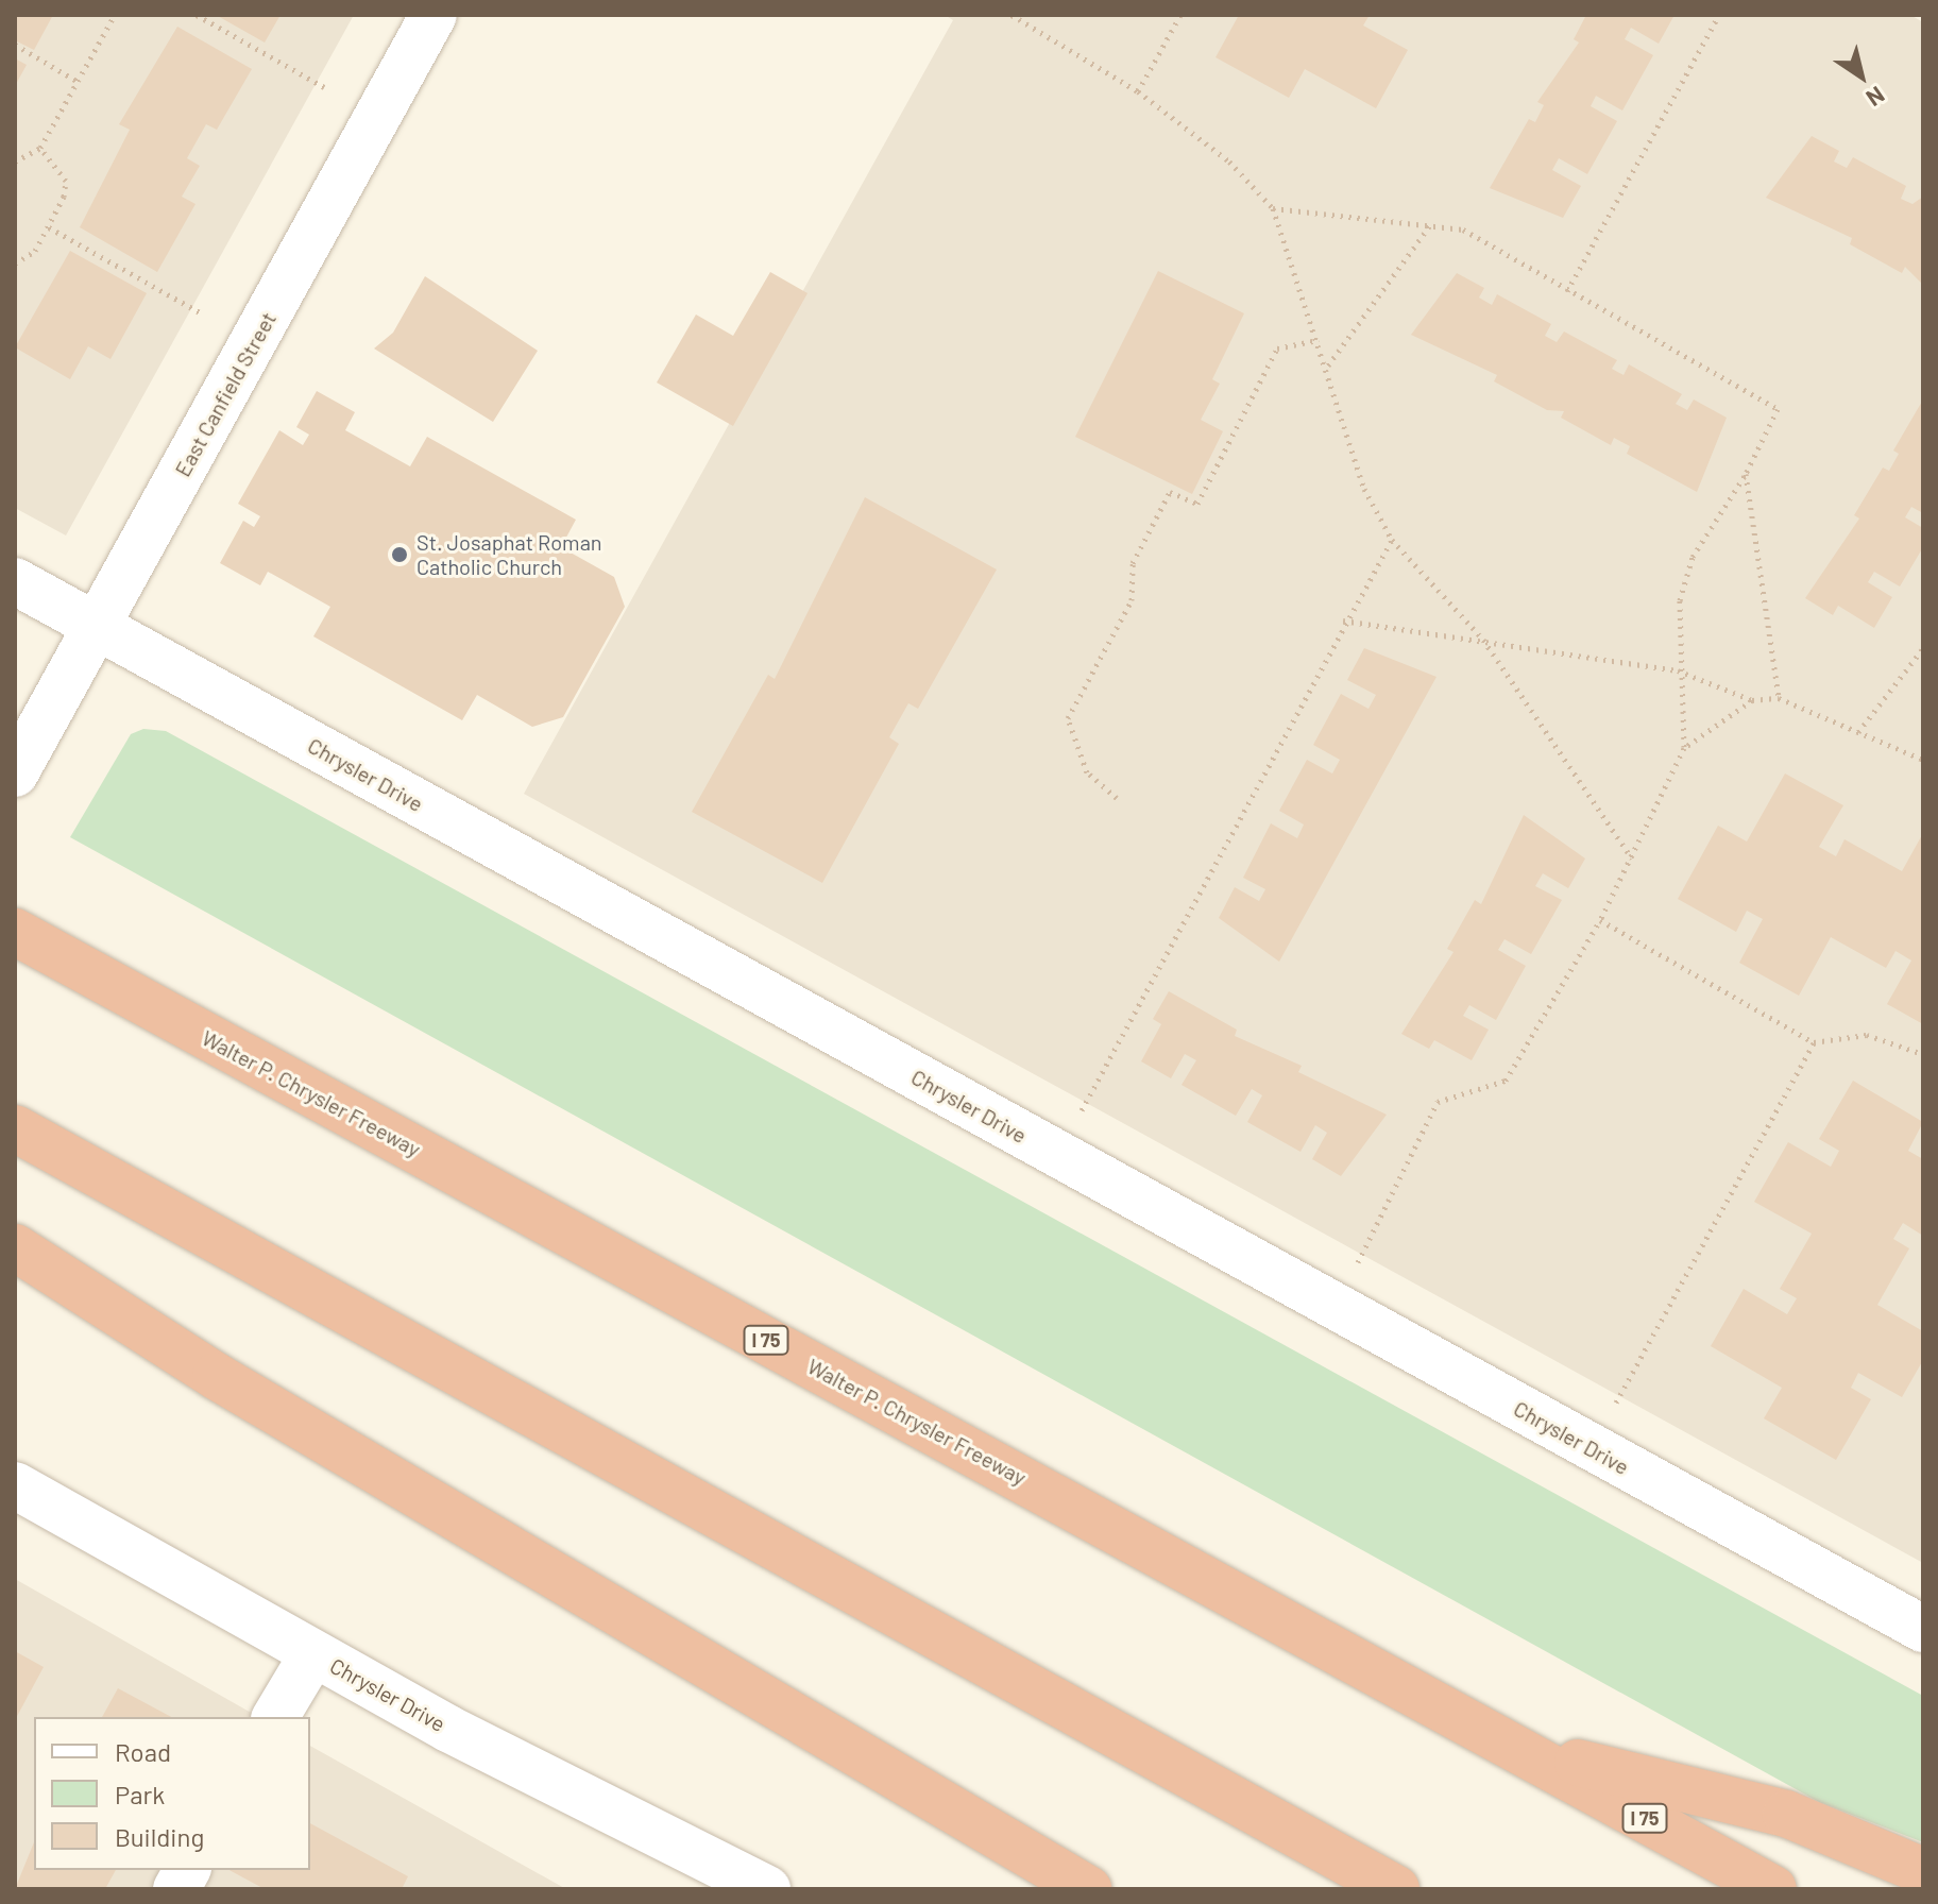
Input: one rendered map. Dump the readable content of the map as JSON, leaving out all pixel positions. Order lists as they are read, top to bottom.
{
  "streets": {
    "highway": ["Walter P. Chrysler Freeway", "I 75"],
    "street": ["East Canfield Street", "Chrysler Drive"]
  },
  "crossings": [
    ["East Canfield Street", "Chrysler Drive"]
  ],
  "places": ["St. Josaphat Roman Catholic Church"],
  "legend": ["Road", "Park", "Building"],
  "north": "bottom right"
}
